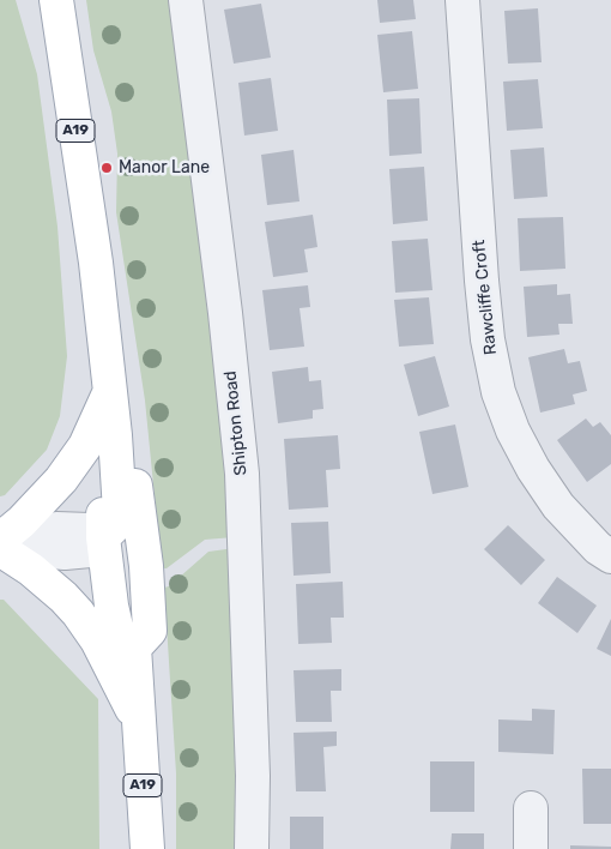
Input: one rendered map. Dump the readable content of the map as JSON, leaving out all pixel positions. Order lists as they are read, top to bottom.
{
  "streets": {
    "main road": ["A19"],
    "street": ["Rawcliffe Croft", "Shipton Road"]
  },
  "places": ["Manor Lane"]
}
